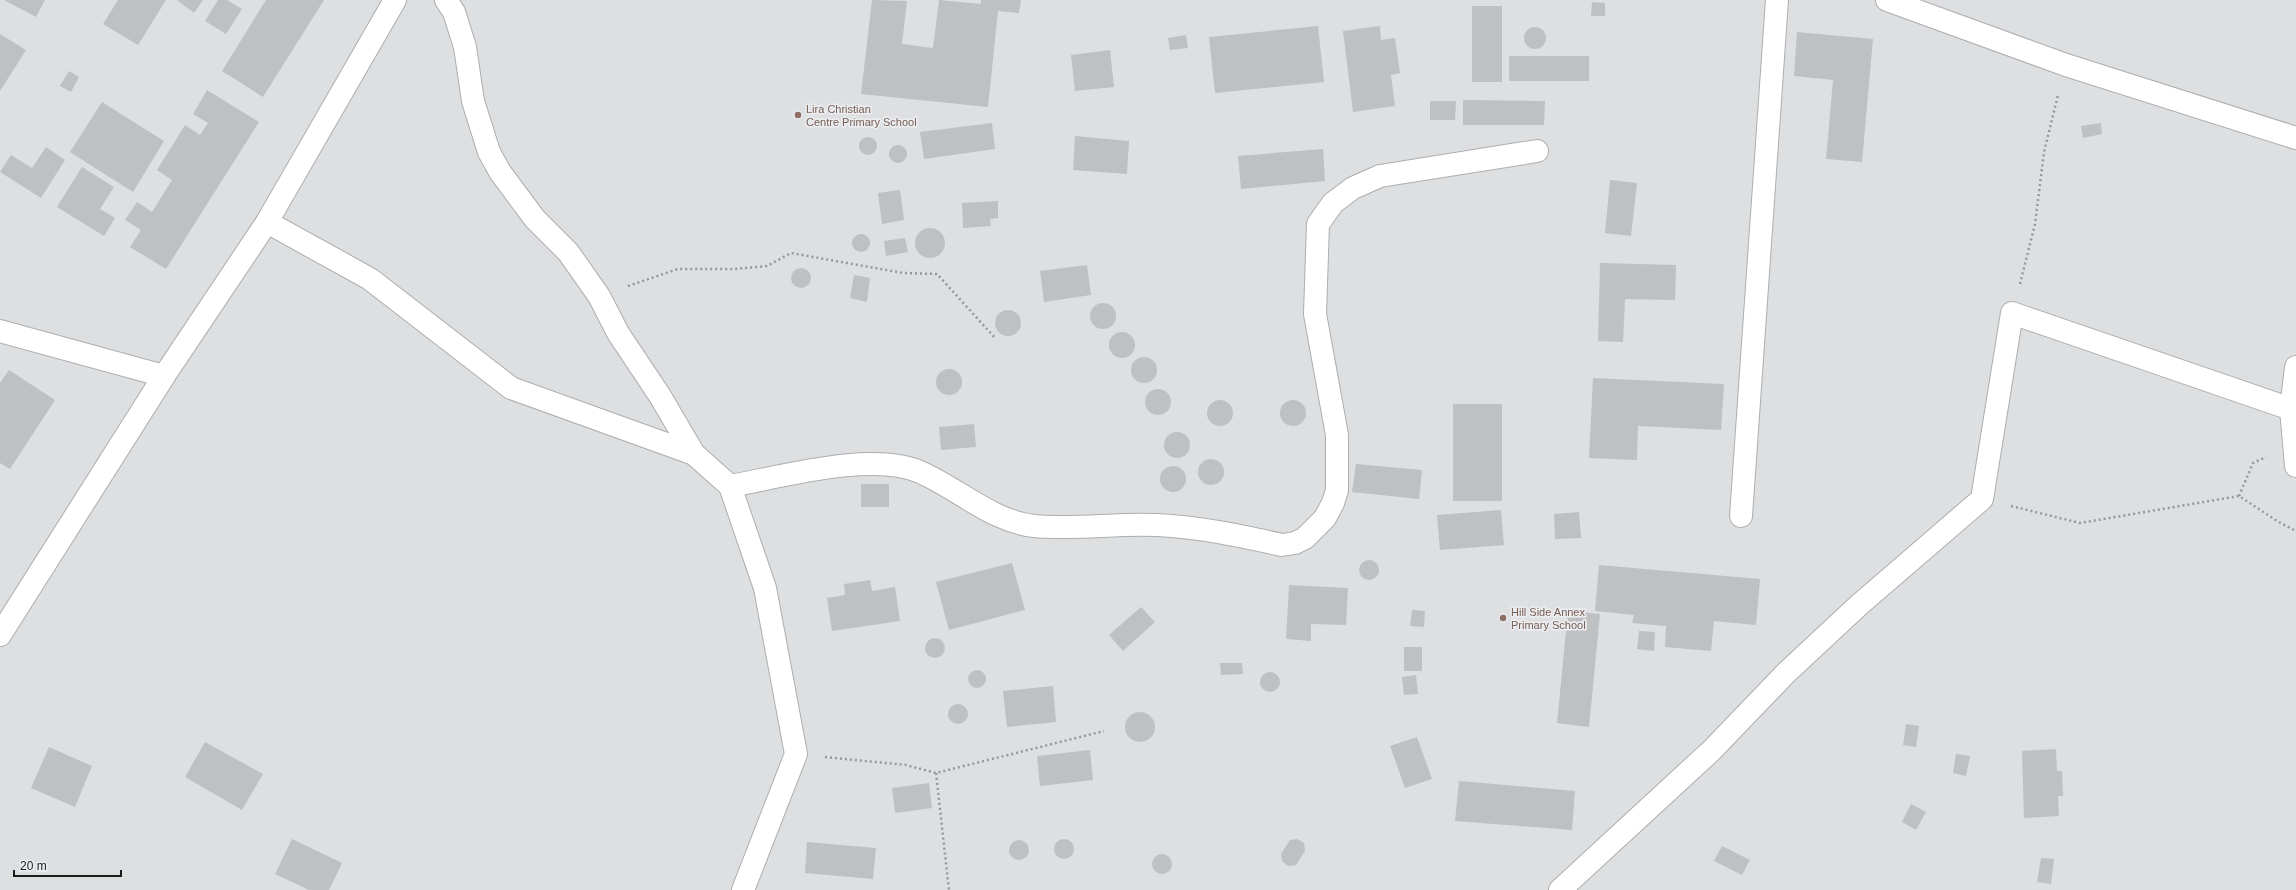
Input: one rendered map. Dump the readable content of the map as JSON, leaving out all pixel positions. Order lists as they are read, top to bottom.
{
  "places": ["Lira Christian Centre Primary School", "Hill Side Annex Primary School"],
  "scale_bar": "20 m"
}
